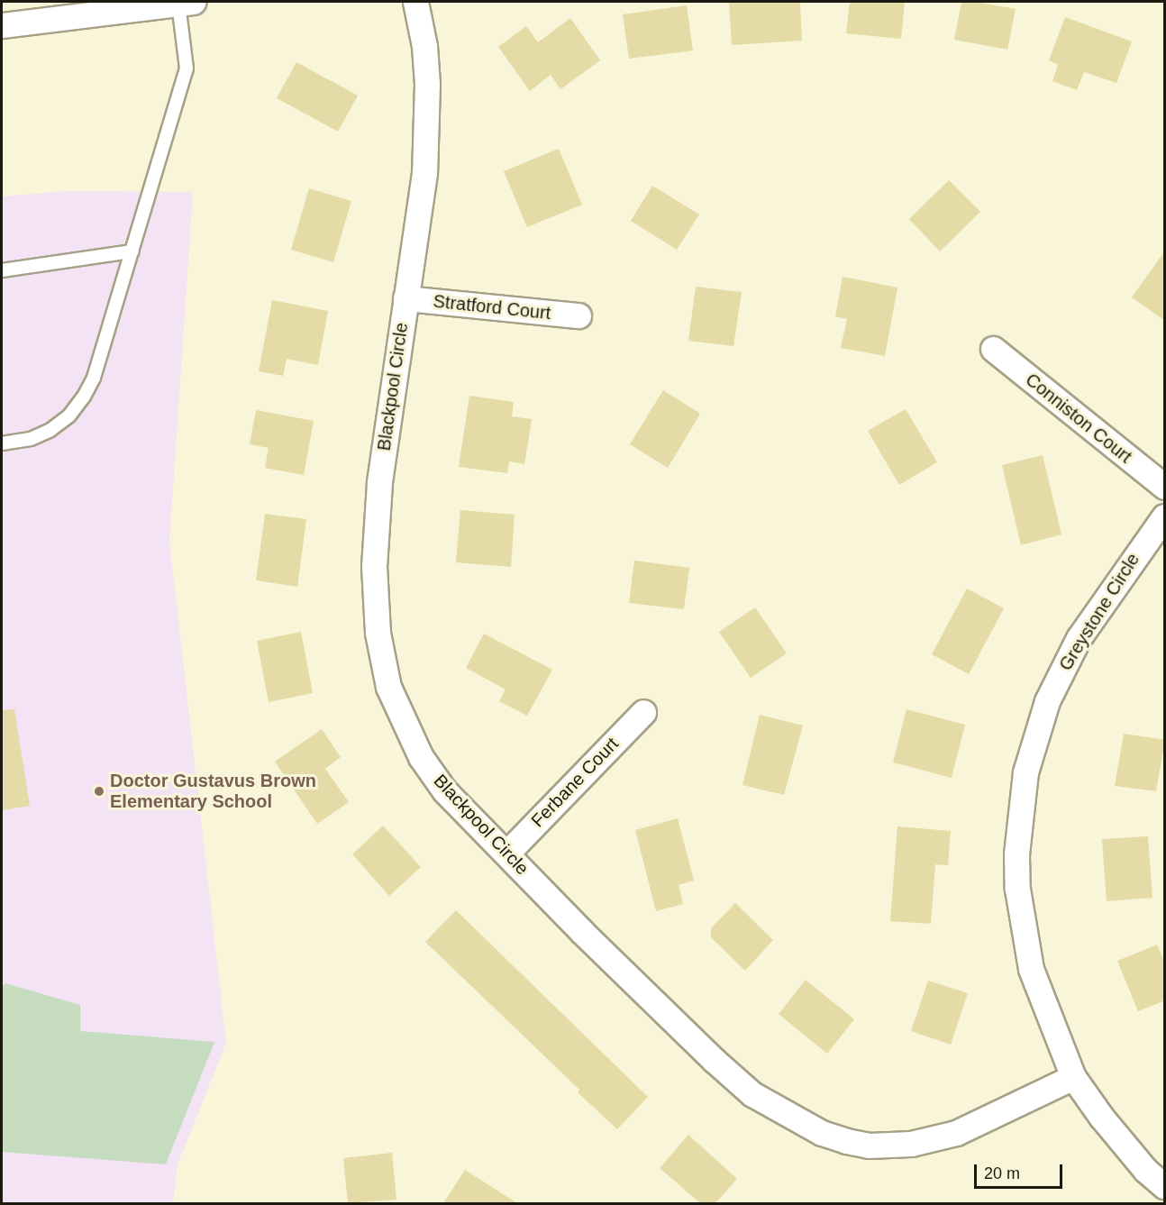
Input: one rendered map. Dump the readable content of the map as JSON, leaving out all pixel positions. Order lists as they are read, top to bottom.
{
  "streets": {
    "street": [
      "Stratford Court",
      "Blackpool Circle",
      "Conniston Court",
      "Greystone Circle",
      "Ferbane Court"
    ]
  },
  "crossings": [
    ["Stratford Court", "Blackpool Circle"],
    ["Blackpool Circle", "Greystone Circle"],
    ["Blackpool Circle", "Ferbane Court"]
  ],
  "places": ["Doctor Gustavus Brown Elementary School"],
  "scale_bar": "20 m"
}
